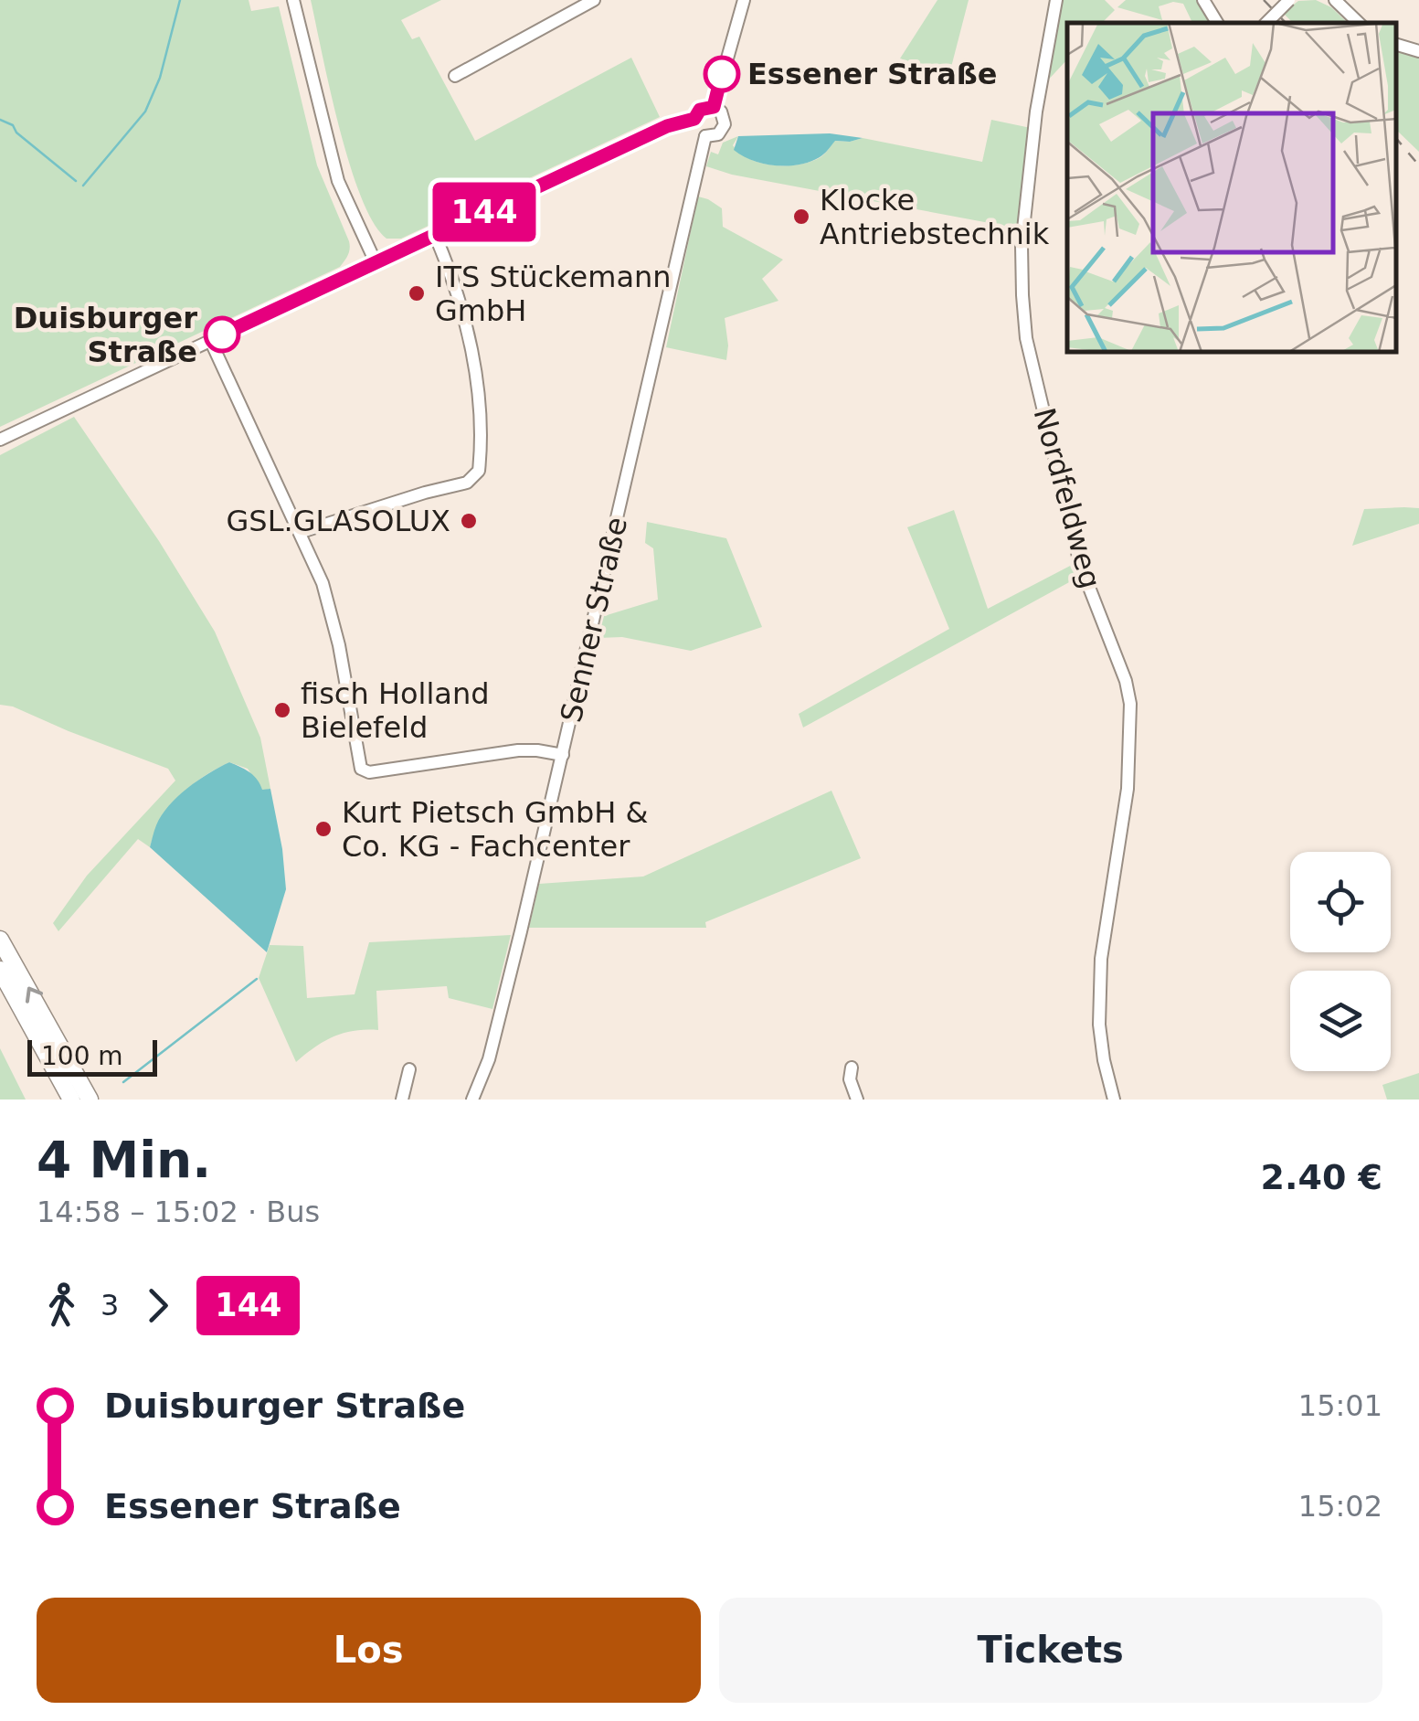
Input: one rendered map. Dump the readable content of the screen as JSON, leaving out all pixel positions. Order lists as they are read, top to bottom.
{
  "streets": {
    "street": ["Nordfeldweg", "Senner Straße"]
  },
  "places": [
    "Essener Straße",
    "Klocke Antriebstechnik",
    "ITS Stückemann GmbH",
    "Duisburger Straße",
    "GSL.GLASOLUX",
    "fisch Holland Bielefeld",
    "Kurt Pietsch GmbH & Co. KG - Fachcenter"
  ],
  "lines": ["bus line 144"],
  "scale_bar": "100 m",
  "page": {
    "on_map": "144",
    "scale": "100 m",
    "heading": ["4 Min.", "14:58 – 15:02 · Bus", "2.40 €"],
    "legs": ["3", "144"],
    "list": [
      {
        "name": "Duisburger Straße",
        "value": "15:01"
      },
      {
        "name": "Essener Straße",
        "value": "15:02"
      }
    ],
    "buttons": ["Los", "Tickets"]
  }
}
